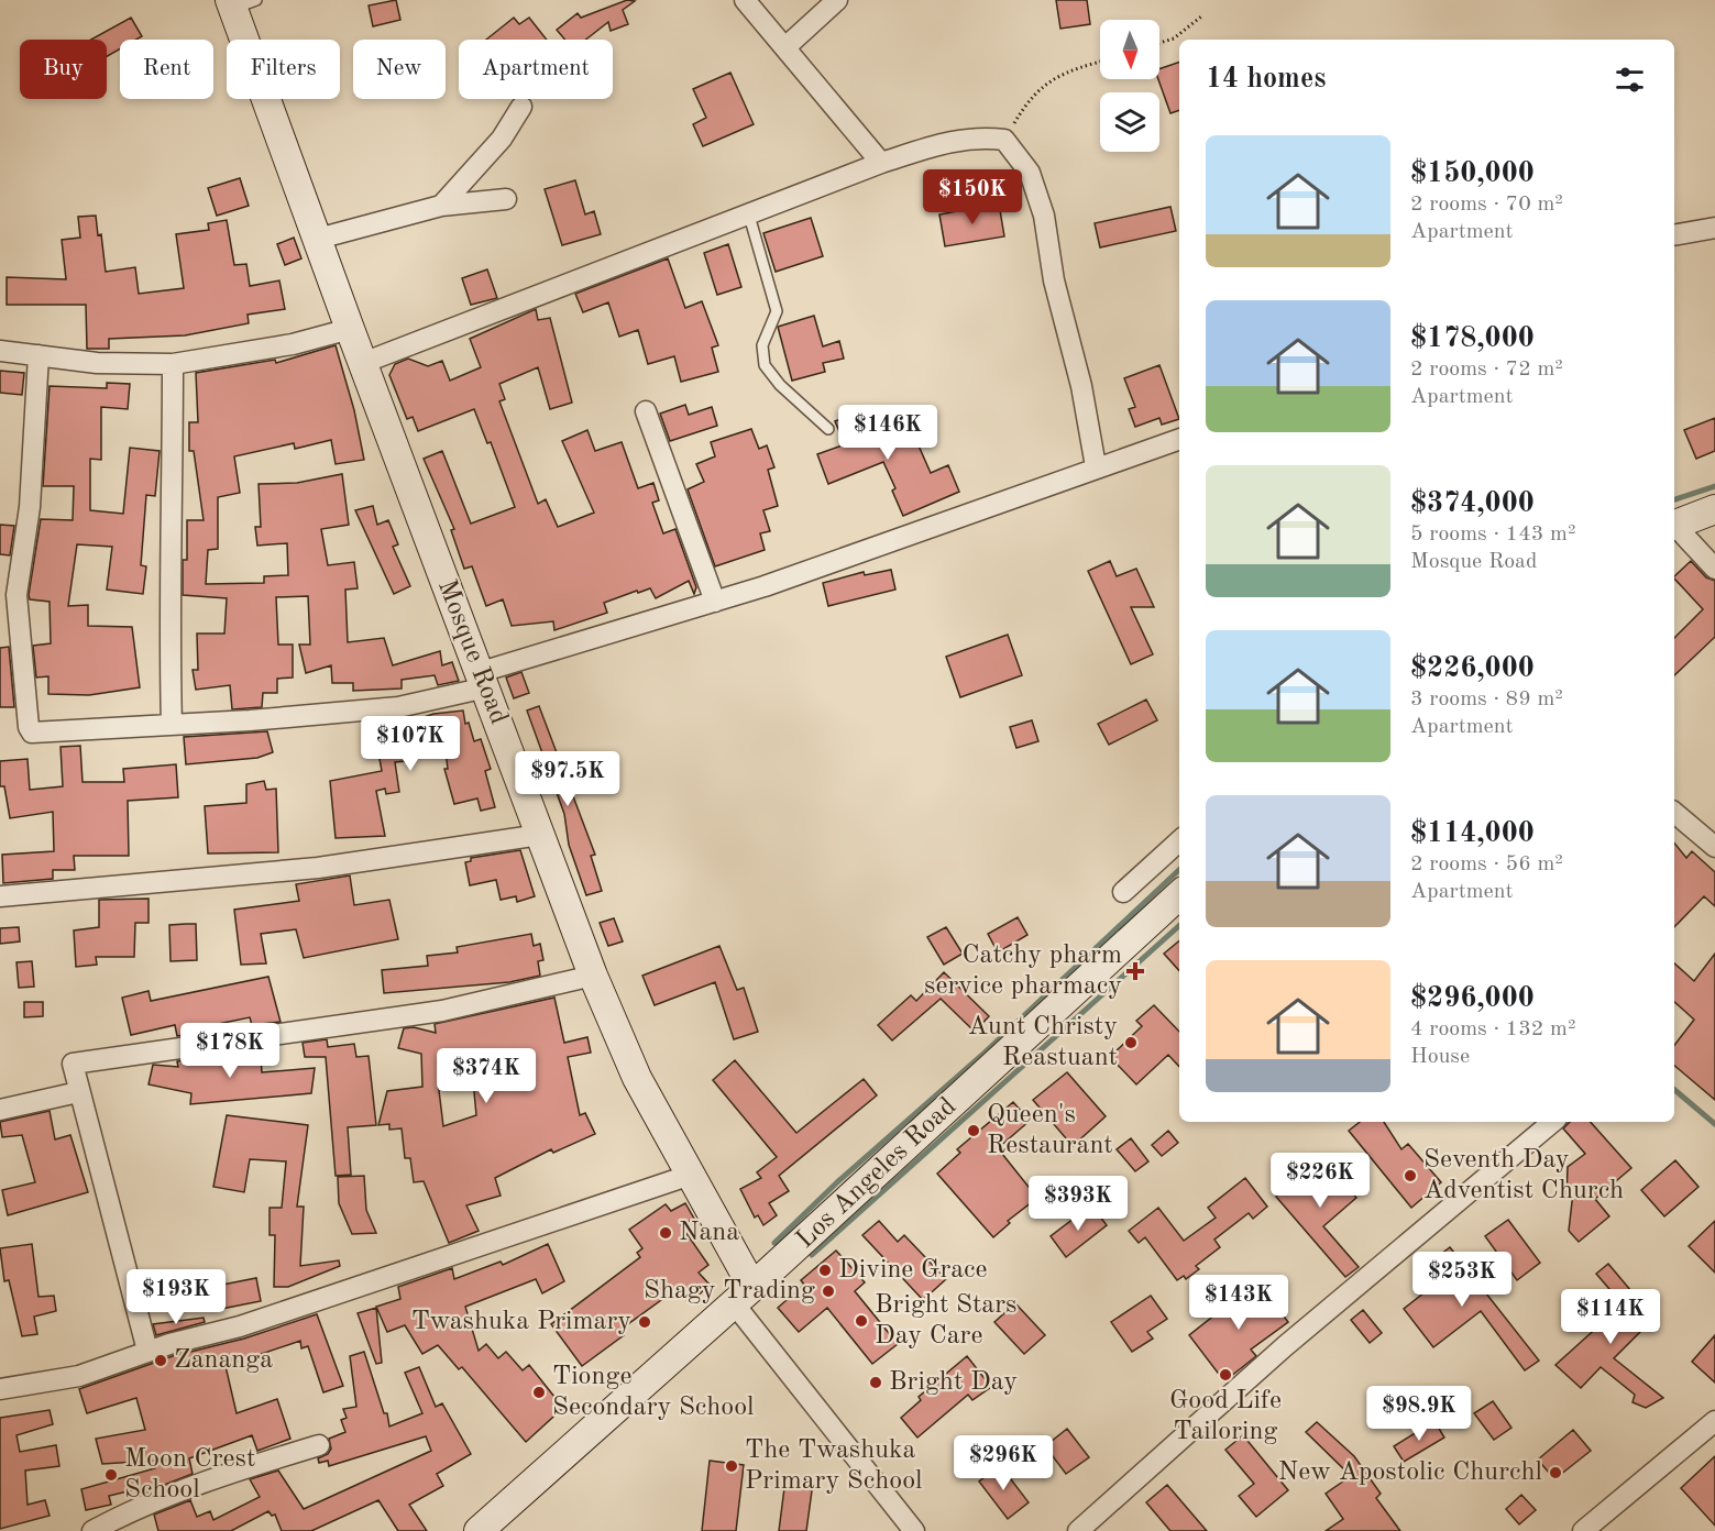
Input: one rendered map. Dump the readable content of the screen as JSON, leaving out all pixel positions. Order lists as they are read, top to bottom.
{
  "streets": {
    "street": ["Mosque Road", "Los Angeles Road"]
  },
  "crossings": [
    ["Mosque Road", "Los Angeles Road"]
  ],
  "places": {
    "health": ["Catchy pharm service pharmacy"],
    "other": [
      "Aunt Christy Reastuant",
      "Queen's Restaurant",
      "Seventh Day Adventist Church",
      "Nana",
      "Divine Grace",
      "Shagy Trading",
      "Bright Stars Day Care",
      "Twashuka Primary",
      "Zananga",
      "Good Life Tailoring",
      "Bright Day",
      "Tionge Secondary School",
      "The Twashuka Primary School",
      "New Apostolic Churchl",
      "Moon Crest School"
    ]
  },
  "north": "bottom",
  "page": {
    "chip": [
      "Buy",
      "Rent",
      "Filters",
      "New",
      "Apartment"
    ],
    "heading": "14 homes",
    "list": [
      {
        "name": "$150,000",
        "note": "2 rooms · 70 m² · Apartment"
      },
      {
        "name": "$178,000",
        "note": "2 rooms · 72 m² · Apartment"
      },
      {
        "name": "$374,000",
        "note": "5 rooms · 143 m² · Mosque Road"
      },
      {
        "name": "$226,000",
        "note": "3 rooms · 89 m² · Apartment"
      },
      {
        "name": "$114,000",
        "note": "2 rooms · 56 m² · Apartment"
      },
      {
        "name": "$296,000",
        "note": "4 rooms · 132 m² · House"
      }
    ],
    "price": [
      "$150K",
      "$146K",
      "$107K",
      "$97.5K",
      "$178K",
      "$374K",
      "$226K",
      "$393K",
      "$253K",
      "$193K",
      "$143K",
      "$114K",
      "$98.9K",
      "$296K"
    ]
  }
}
